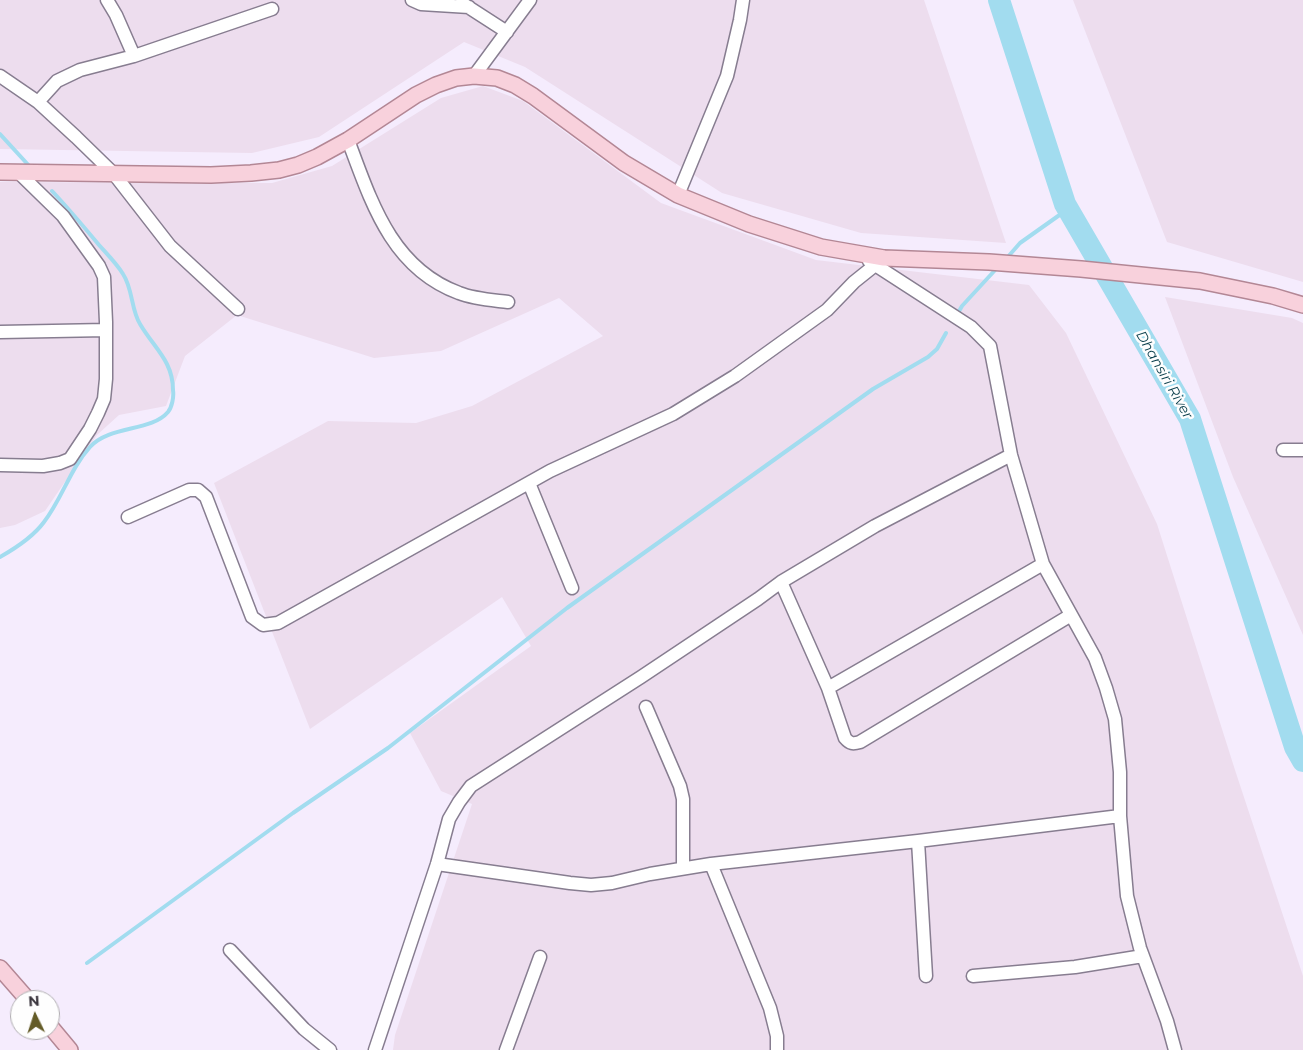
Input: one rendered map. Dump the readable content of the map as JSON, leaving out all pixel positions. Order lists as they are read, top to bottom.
{
  "water": ["Dhansiri River"],
  "north": "top"
}
